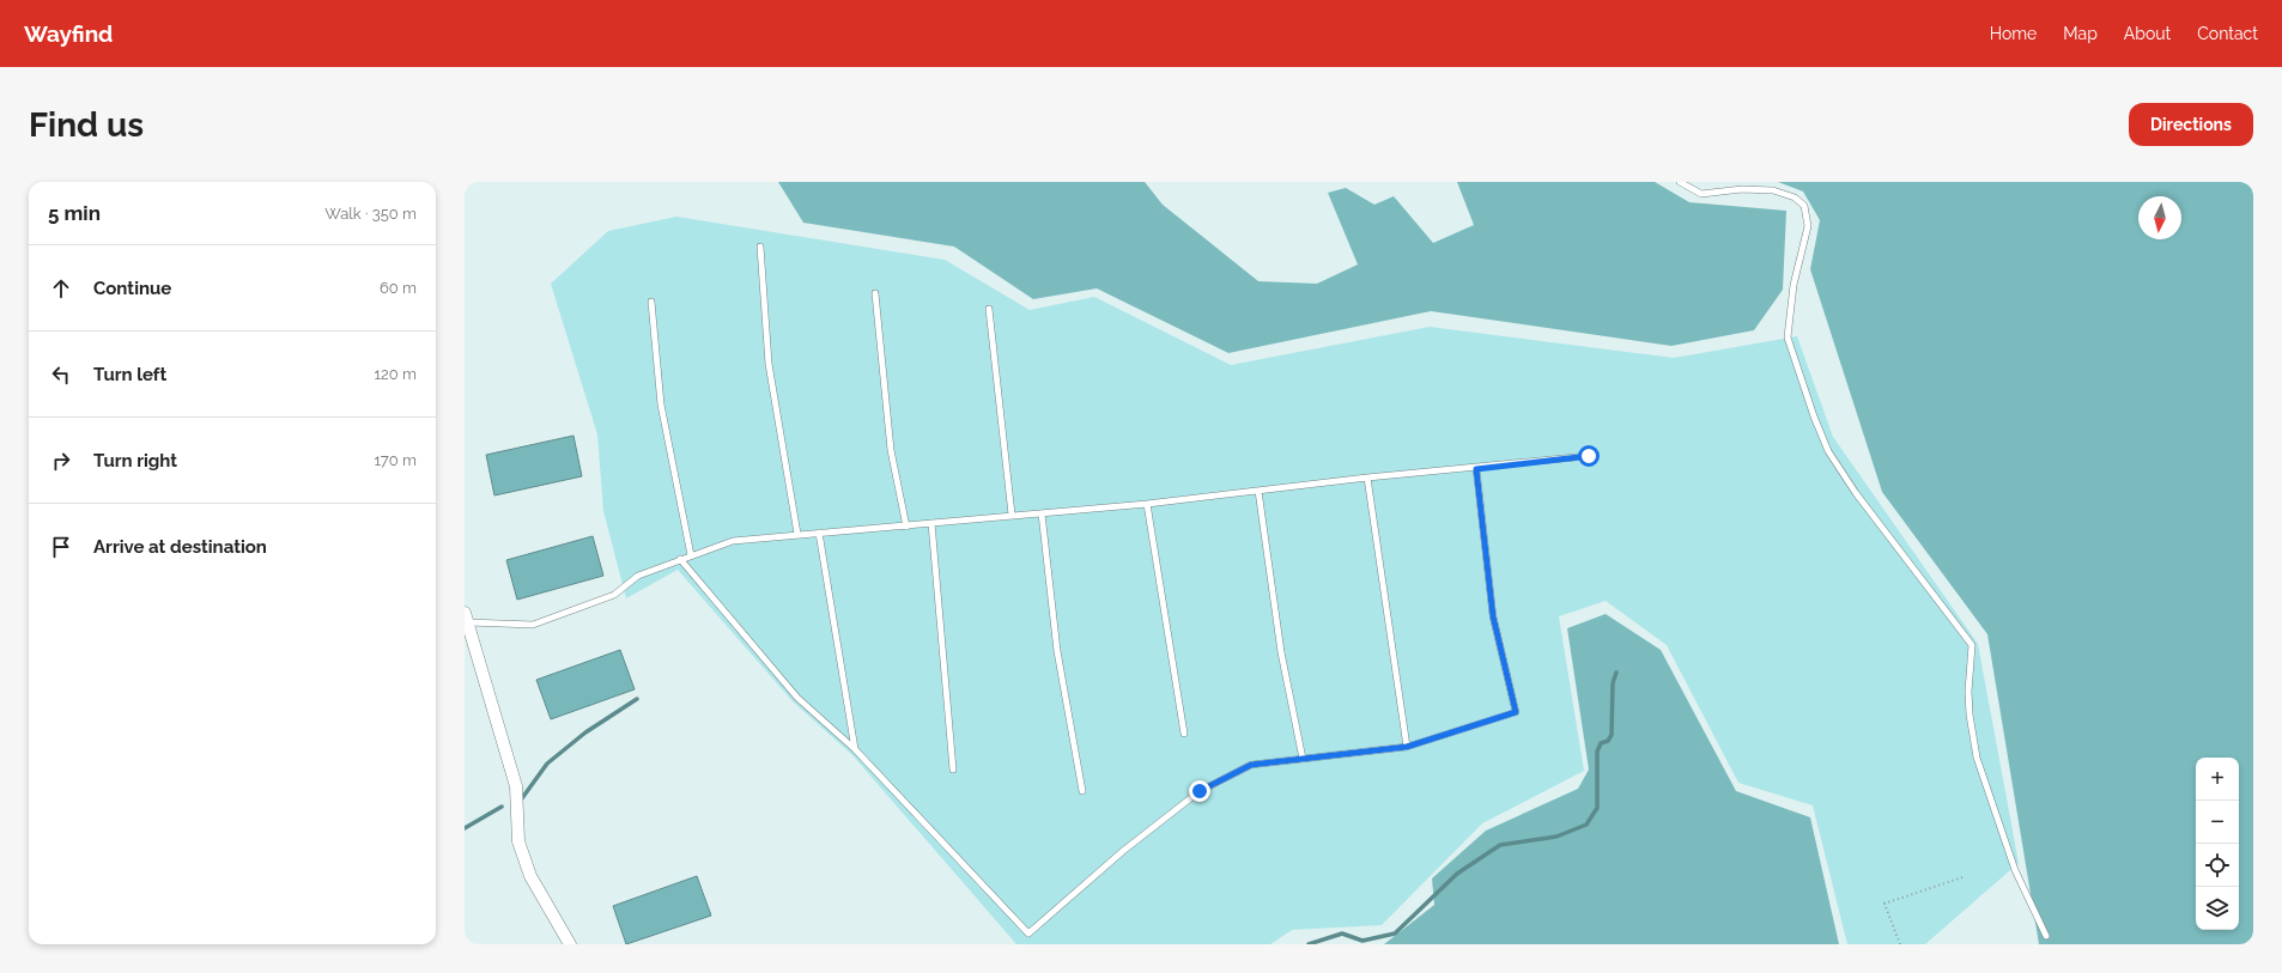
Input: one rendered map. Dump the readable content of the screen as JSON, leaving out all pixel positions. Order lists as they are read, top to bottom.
{
  "north": "bottom",
  "page": {
    "header": "Wayfind",
    "nav": [
      "Home",
      "Map",
      "About",
      "Contact"
    ],
    "buttons": "Directions",
    "title": "Find us",
    "heading": ["5 min", "Walk · 350 m"],
    "list": [
      ["Continue", "60 m"],
      ["Turn left", "120 m"],
      ["Turn right", "170 m"],
      "Arrive at destination"
    ],
    "map_buttons": ["+", "−"]
  }
}
